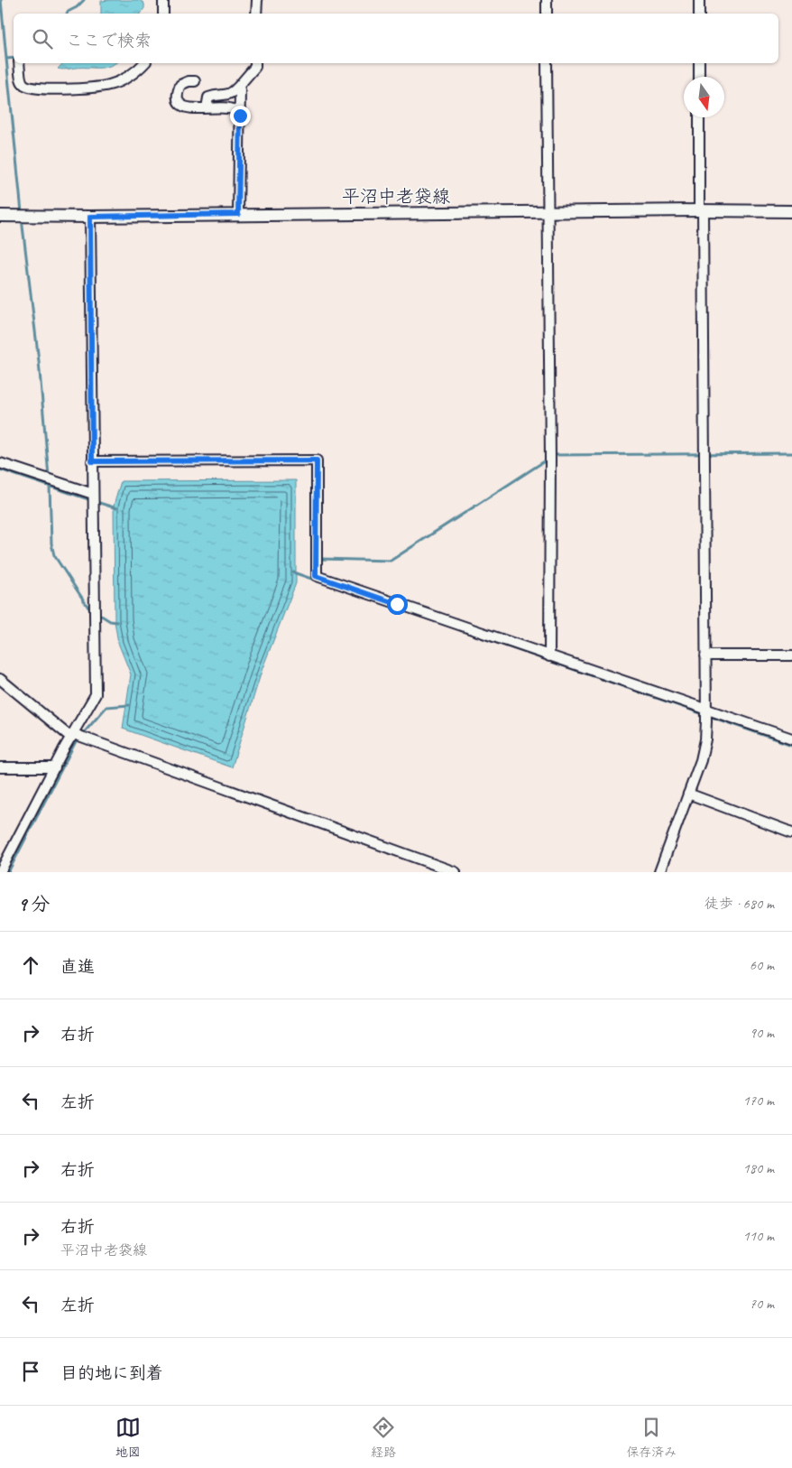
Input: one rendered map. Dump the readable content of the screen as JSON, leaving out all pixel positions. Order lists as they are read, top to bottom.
{
  "streets": {
    "main road": ["平沼中老袋線"]
  },
  "north": "bottom",
  "page": {
    "search": "ここで検索",
    "heading": ["9 分", "徒歩 · 680 m"],
    "list": [
      ["直進", "60 m"],
      ["右折", "90 m"],
      ["左折", "170 m"],
      ["右折", "180 m"],
      ["右折", "平沼中老袋線", "110 m"],
      ["左折", "70 m"],
      "目的地に到着"
    ],
    "nav": ["地図", "経路", "保存済み"]
  }
}
